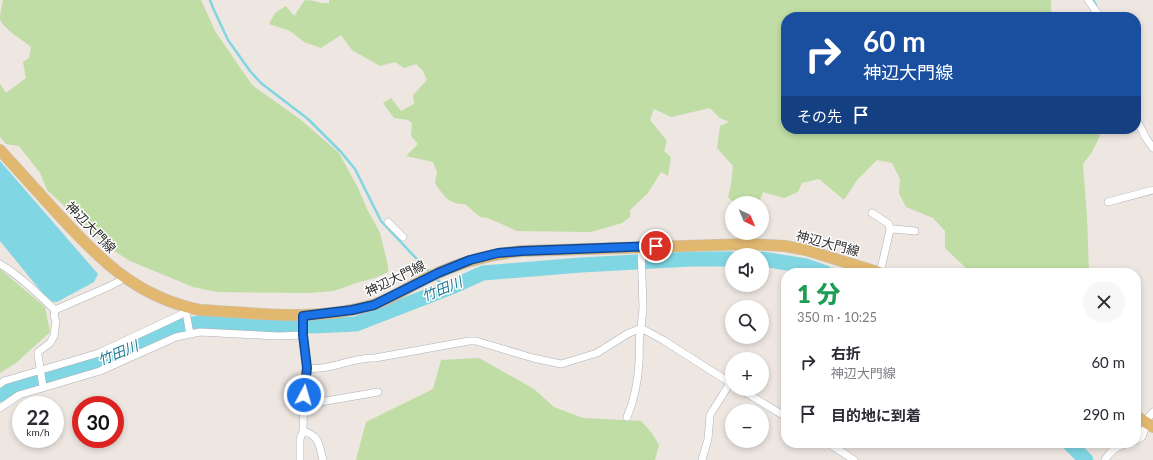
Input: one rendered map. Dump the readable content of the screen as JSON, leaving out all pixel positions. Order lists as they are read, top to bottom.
{
  "streets": {
    "main road": ["神辺大門線"]
  },
  "water": ["竹田川"],
  "north": "bottom right",
  "page": {
    "turn": ["60 m", "神辺大門線"],
    "then": "その先",
    "map_buttons": ["+", "−"],
    "heading": ["1 分", "350 m · 10:25"],
    "list": [
      {
        "name": "右折",
        "note": "神辺大門線",
        "value": "60 m"
      },
      {
        "name": "目的地に到着",
        "value": "290 m"
      }
    ],
    "speed": "22 km/h",
    "limit": "30"
  }
}
